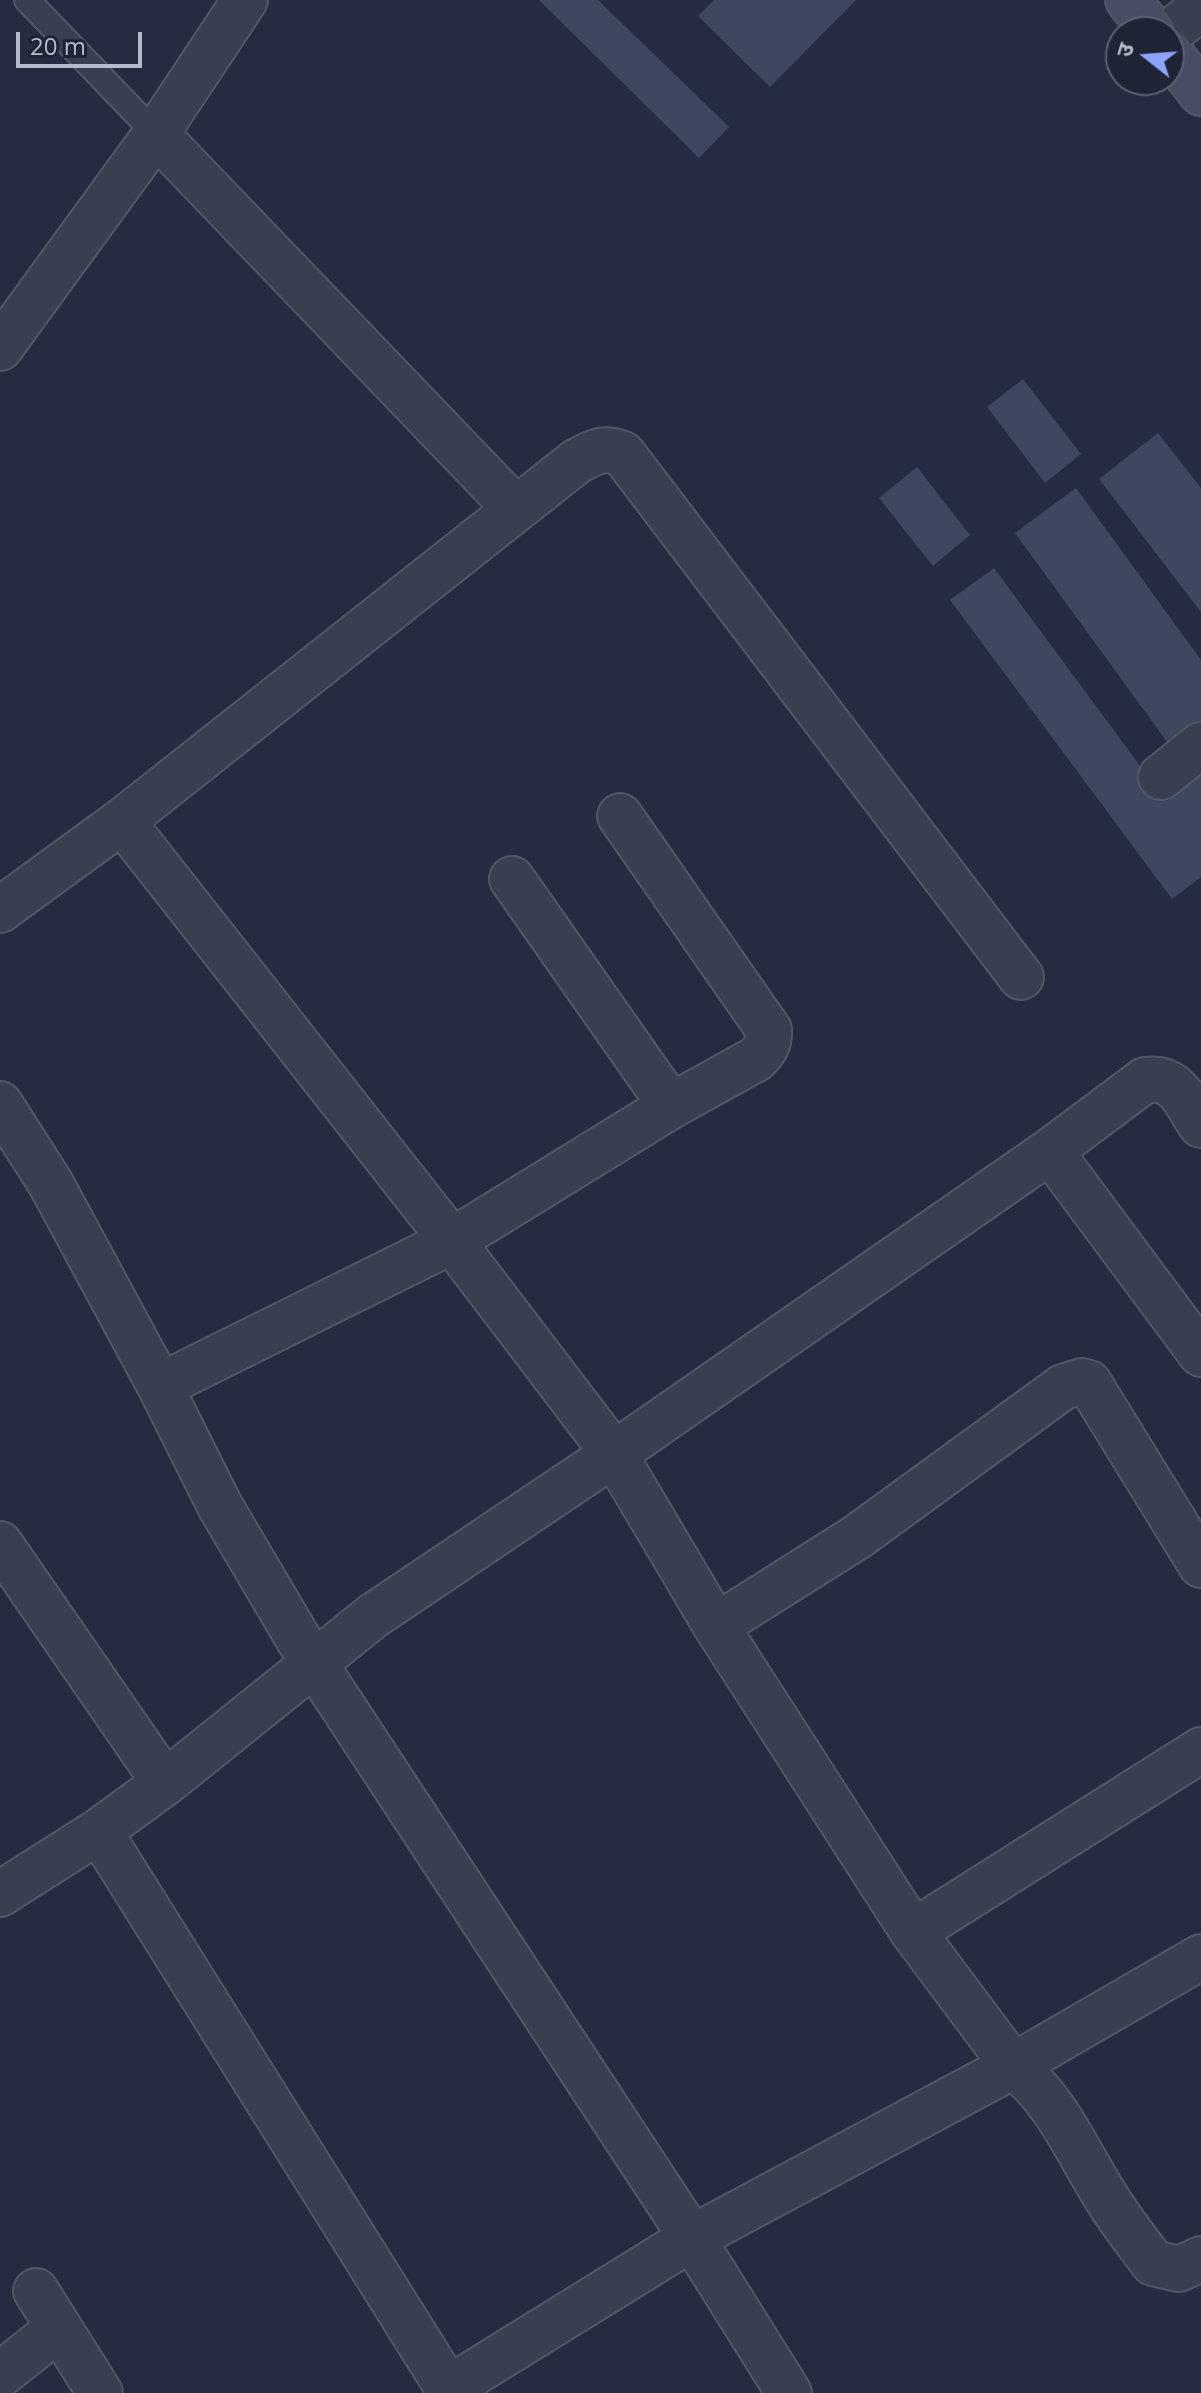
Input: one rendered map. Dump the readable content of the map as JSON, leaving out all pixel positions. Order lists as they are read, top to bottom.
{
  "scale_bar": "20 m",
  "north": "left"
}
